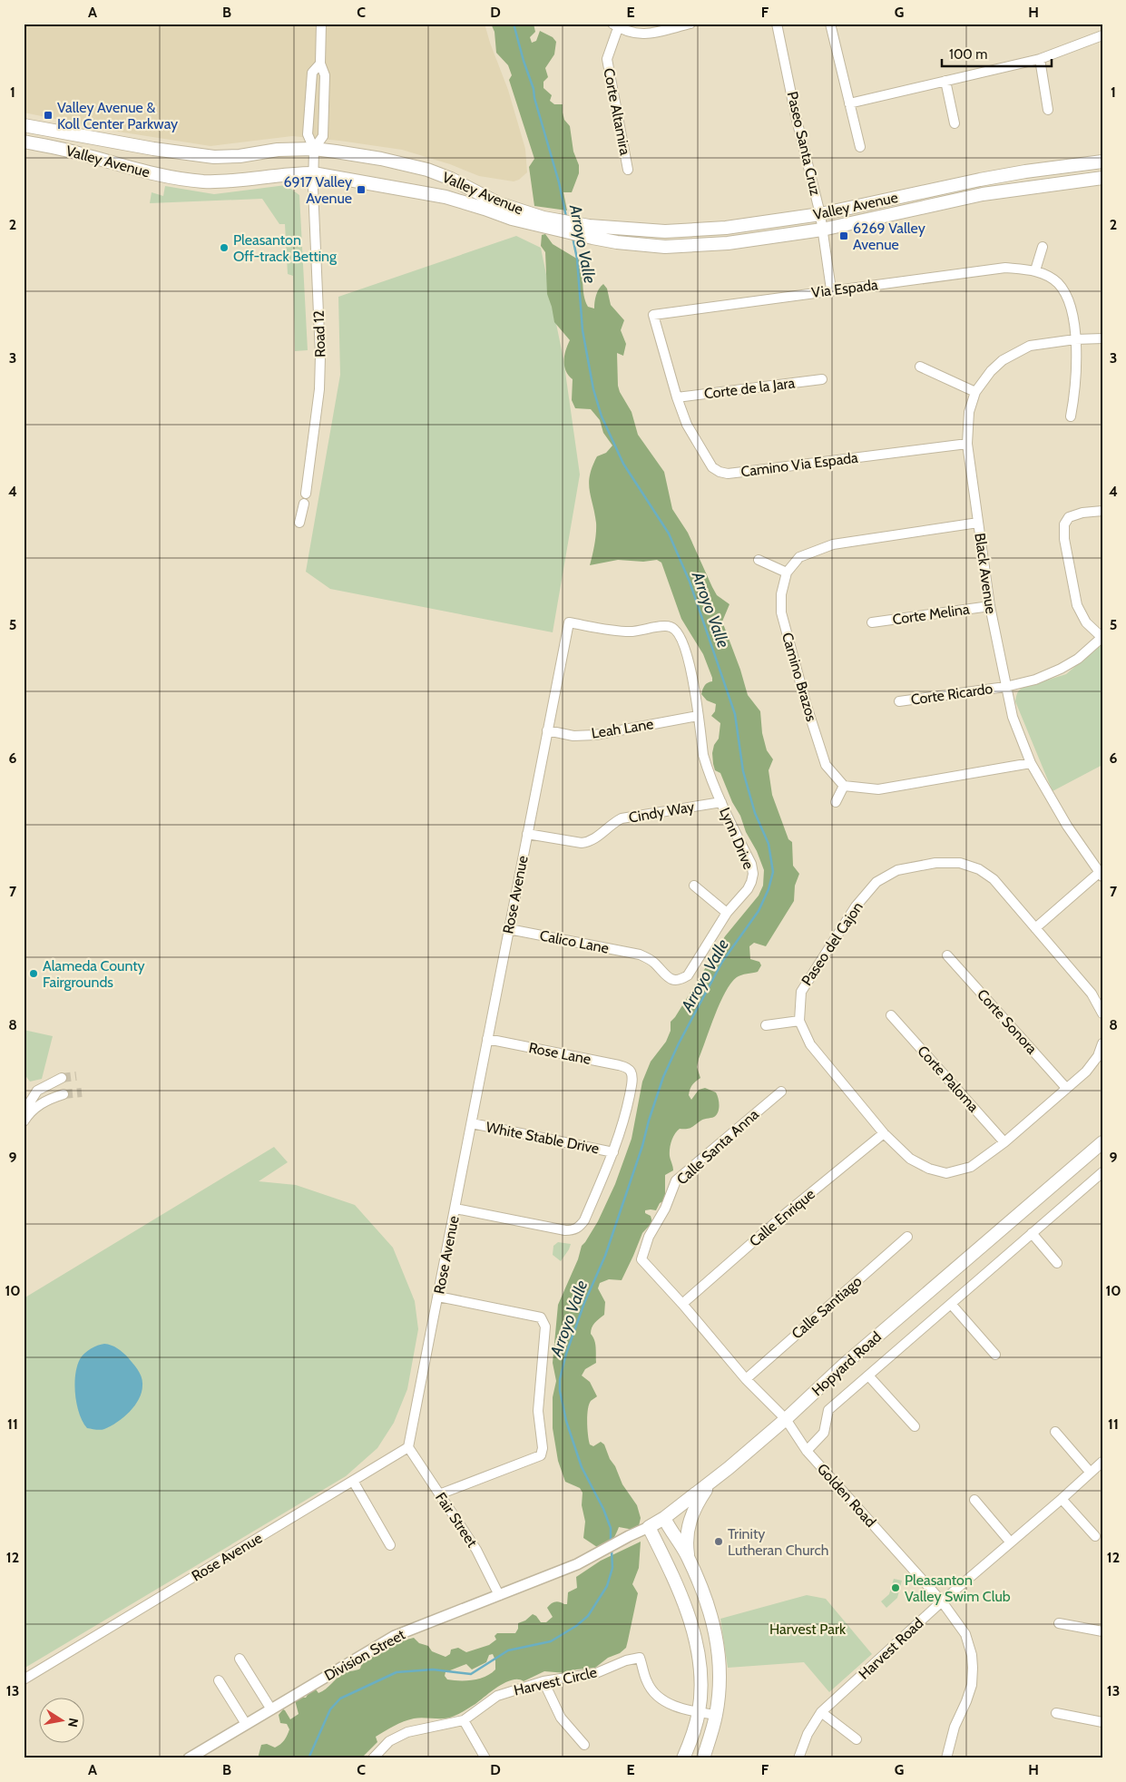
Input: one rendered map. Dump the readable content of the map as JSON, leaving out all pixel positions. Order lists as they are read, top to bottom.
{
  "streets": {
    "main road": ["Valley Avenue", "Hopyard Road"],
    "street": [
      "Corte Altamira",
      "Paseo Santa Cruz",
      "Via Espada",
      "Road 12",
      "Corte de la Jara",
      "Camino Via Espada",
      "Black Avenue",
      "Corte Melina",
      "Camino Brazos",
      "Corte Ricardo",
      "Leah Lane",
      "Cindy Way",
      "Lynn Drive",
      "Rose Avenue",
      "Calico Lane",
      "Paseo del Cajon",
      "Corte Sonora",
      "Rose Lane",
      "Corte Paloma",
      "White Stable Drive",
      "Calle Santa Anna",
      "Calle Enrique",
      "Calle Santiago",
      "Golden Road",
      "Fair Street",
      "Harvest Road",
      "Division Street",
      "Harvest Circle"
    ]
  },
  "crossings": [
    ["Paseo Santa Cruz", "Valley Avenue"],
    ["Paseo Santa Cruz", "Via Espada"],
    ["Valley Avenue", "Road 12"],
    ["Via Espada", "Corte de la Jara"],
    ["Via Espada", "Camino Via Espada"],
    ["Via Espada", "Black Avenue"],
    ["Corte de la Jara", "Camino Via Espada"],
    ["Camino Via Espada", "Black Avenue"],
    ["Black Avenue", "Corte Melina"],
    ["Black Avenue", "Camino Brazos"],
    ["Black Avenue", "Corte Ricardo"],
    ["Leah Lane", "Lynn Drive"],
    ["Leah Lane", "Rose Avenue"],
    ["Cindy Way", "Lynn Drive"],
    ["Cindy Way", "Rose Avenue"],
    ["Lynn Drive", "Rose Avenue"],
    ["Lynn Drive", "Calico Lane"],
    ["Rose Avenue", "Calico Lane"],
    ["Rose Avenue", "Rose Lane"],
    ["Rose Avenue", "White Stable Drive"],
    ["Rose Avenue", "Fair Street"],
    ["Paseo del Cajon", "Corte Sonora"],
    ["Paseo del Cajon", "Corte Paloma"],
    ["Paseo del Cajon", "Calle Enrique"],
    ["Rose Lane", "White Stable Drive"],
    ["Calle Santa Anna", "Golden Road"],
    ["Calle Enrique", "Golden Road"],
    ["Calle Santiago", "Golden Road"],
    ["Hopyard Road", "Golden Road"],
    ["Hopyard Road", "Division Street"],
    ["Golden Road", "Harvest Road"],
    ["Fair Street", "Division Street"]
  ],
  "water": ["Arroyo Valle"],
  "parks": ["Harvest Park"],
  "places": {
    "transit": ["Valley Avenue & Koll Center Parkway", "6917 Valley Avenue", "6269 Valley Avenue"],
    "other": [
      "Pleasanton Off-track Betting",
      "Alameda County Fairgrounds",
      "Trinity Lutheran Church",
      "Pleasanton Valley Swim Club"
    ]
  },
  "scale_bar": "100 m",
  "north": "right",
  "grid": {
    "columns": [
      "A",
      "B",
      "C",
      "D",
      "E",
      "F",
      "G",
      "H"
    ],
    "rows": [
      "1",
      "2",
      "3",
      "4",
      "5",
      "6",
      "7",
      "8",
      "9",
      "10",
      "11",
      "12",
      "13"
    ]
  }
}
